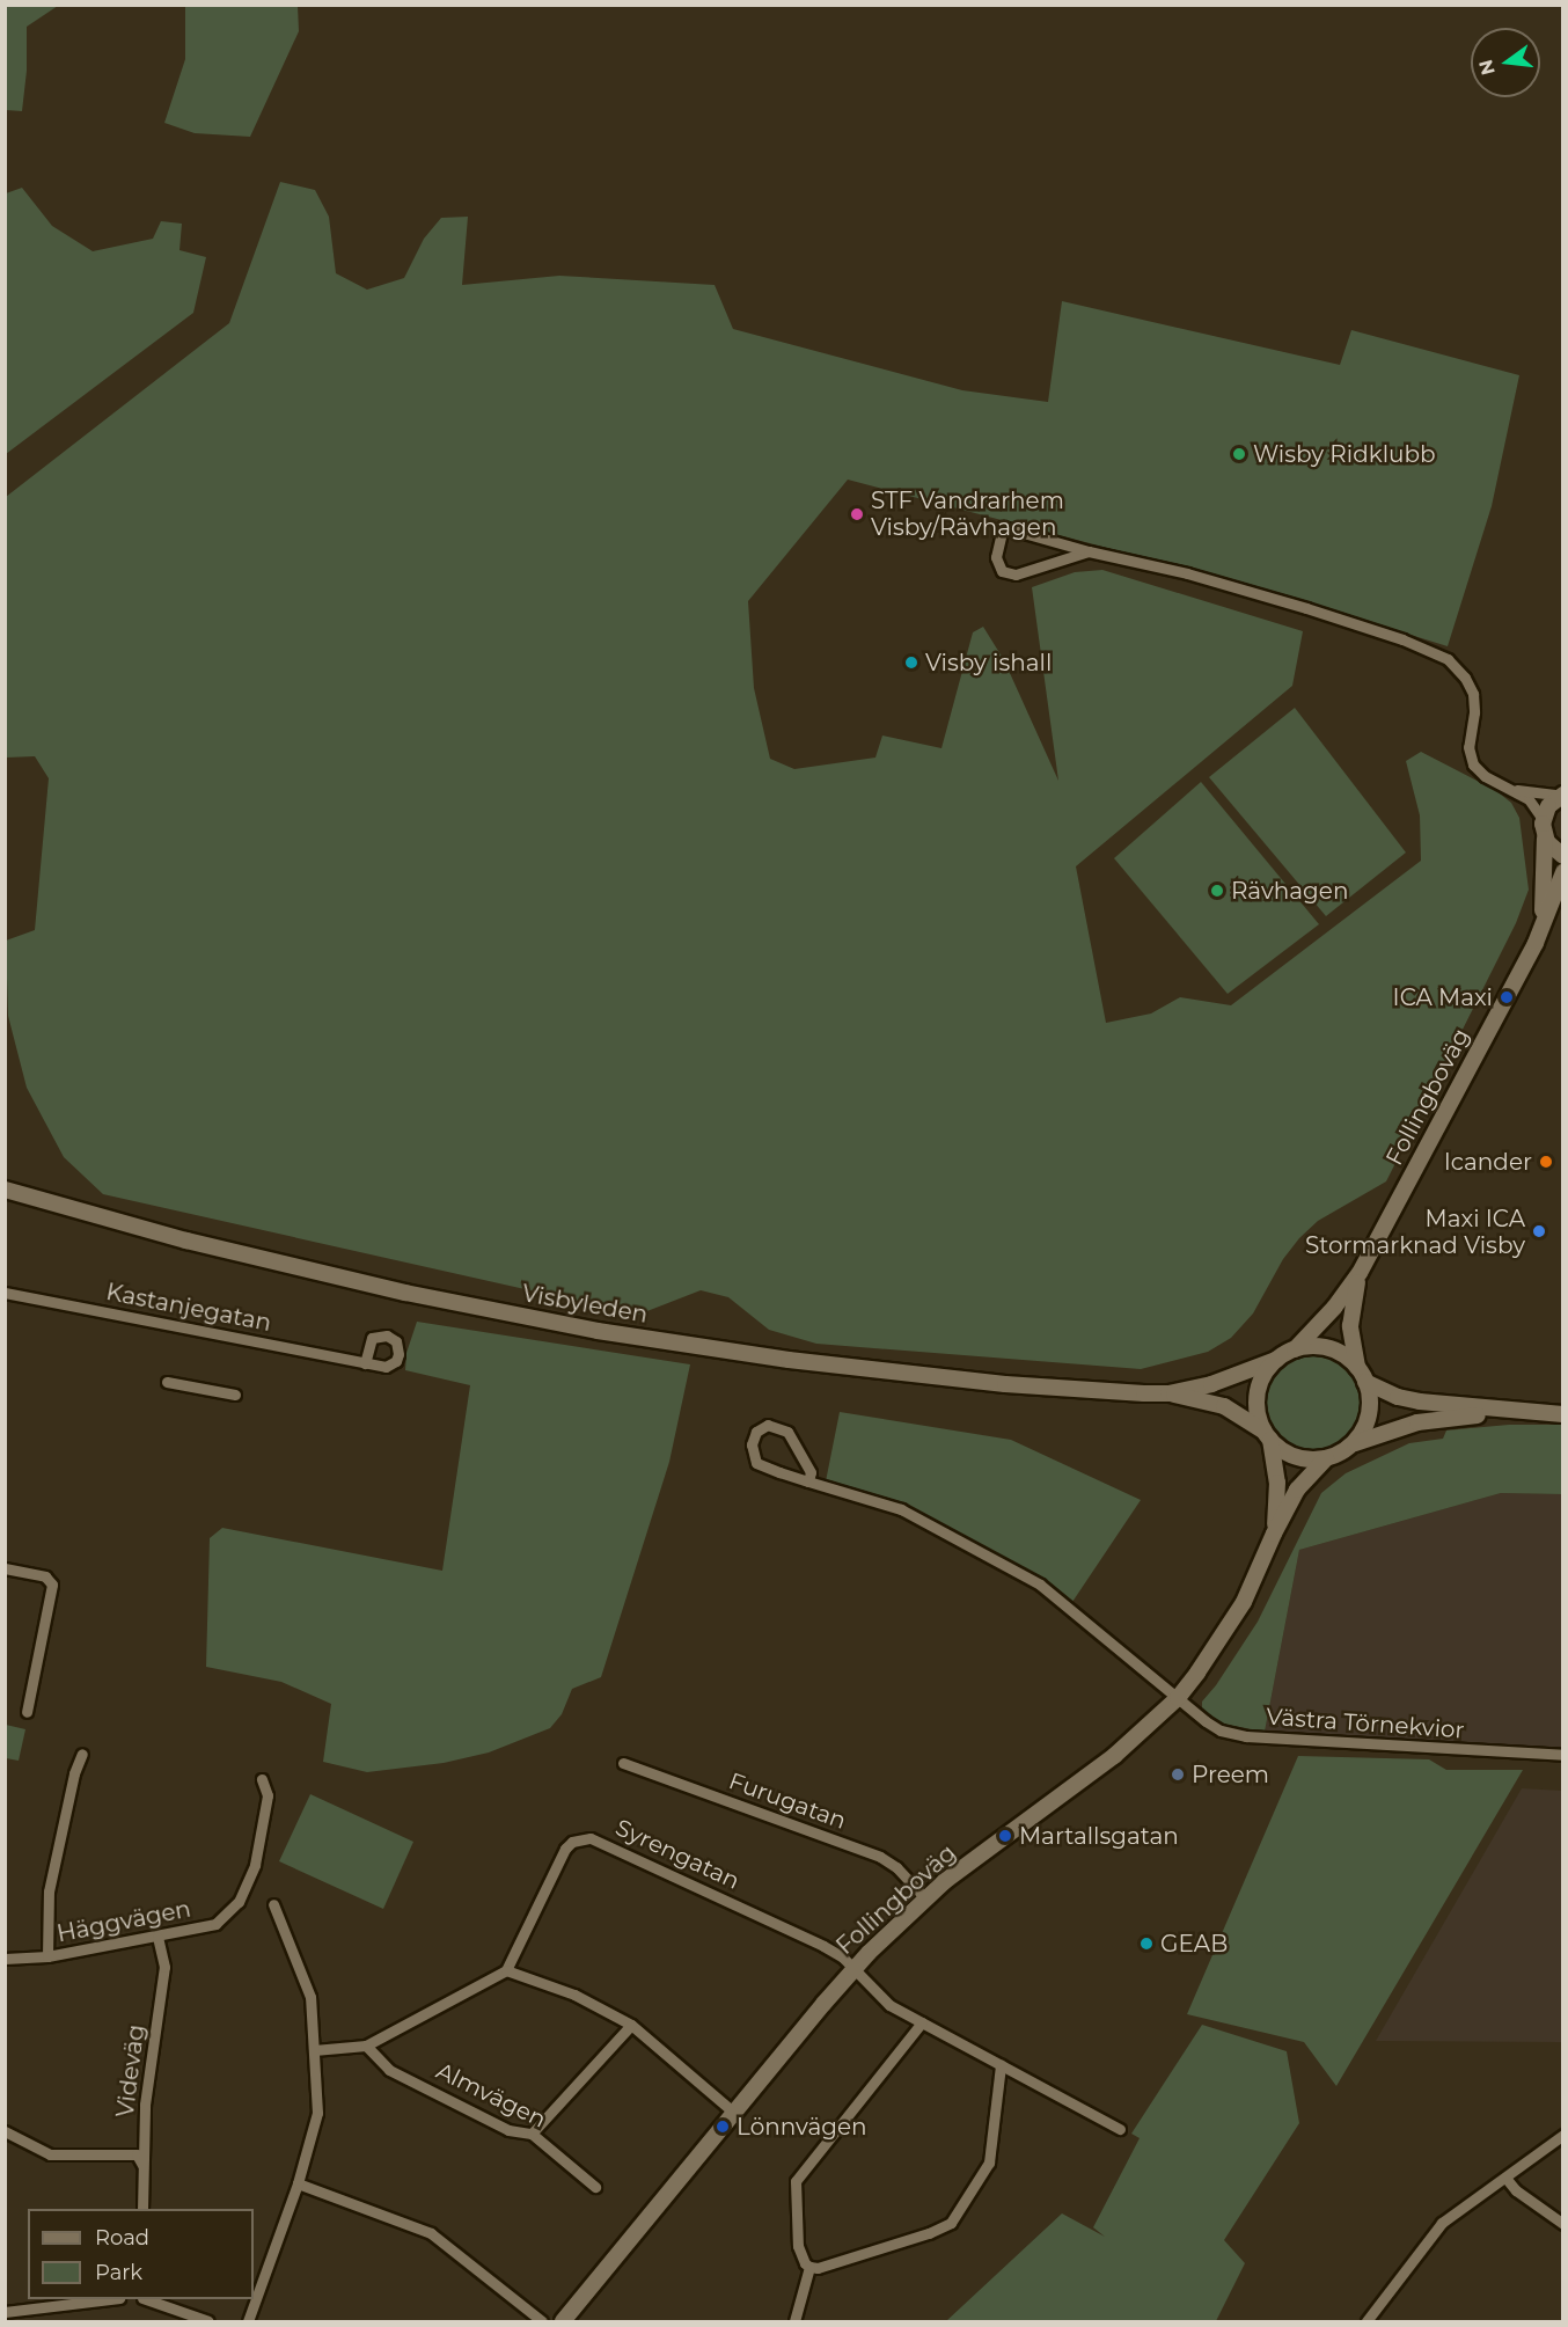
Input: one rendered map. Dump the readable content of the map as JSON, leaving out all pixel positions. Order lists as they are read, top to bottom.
{
  "streets": {
    "main road": ["Follingboväg", "Visbyleden"],
    "street": [
      "Kastanjegatan",
      "Västra Törnekvior",
      "Furugatan",
      "Syrengatan",
      "Häggvägen",
      "Videväg",
      "Almvägen"
    ]
  },
  "crossings": [
    ["Follingboväg", "Visbyleden"],
    ["Follingboväg", "Västra Törnekvior"],
    ["Follingboväg", "Furugatan"],
    ["Follingboväg", "Syrengatan"],
    ["Häggvägen", "Videväg"]
  ],
  "places": [
    "Wisby Ridklubb",
    "STF Vandrarhem Visby/Rävhagen",
    "Visby ishall",
    "Rävhagen",
    "ICA Maxi",
    "Icander",
    "Maxi ICA Stormarknad Visby",
    "Preem",
    "Martallsgatan",
    "GEAB",
    "Lönnvägen"
  ],
  "legend": ["Road", "Park"],
  "north": "left"
}
